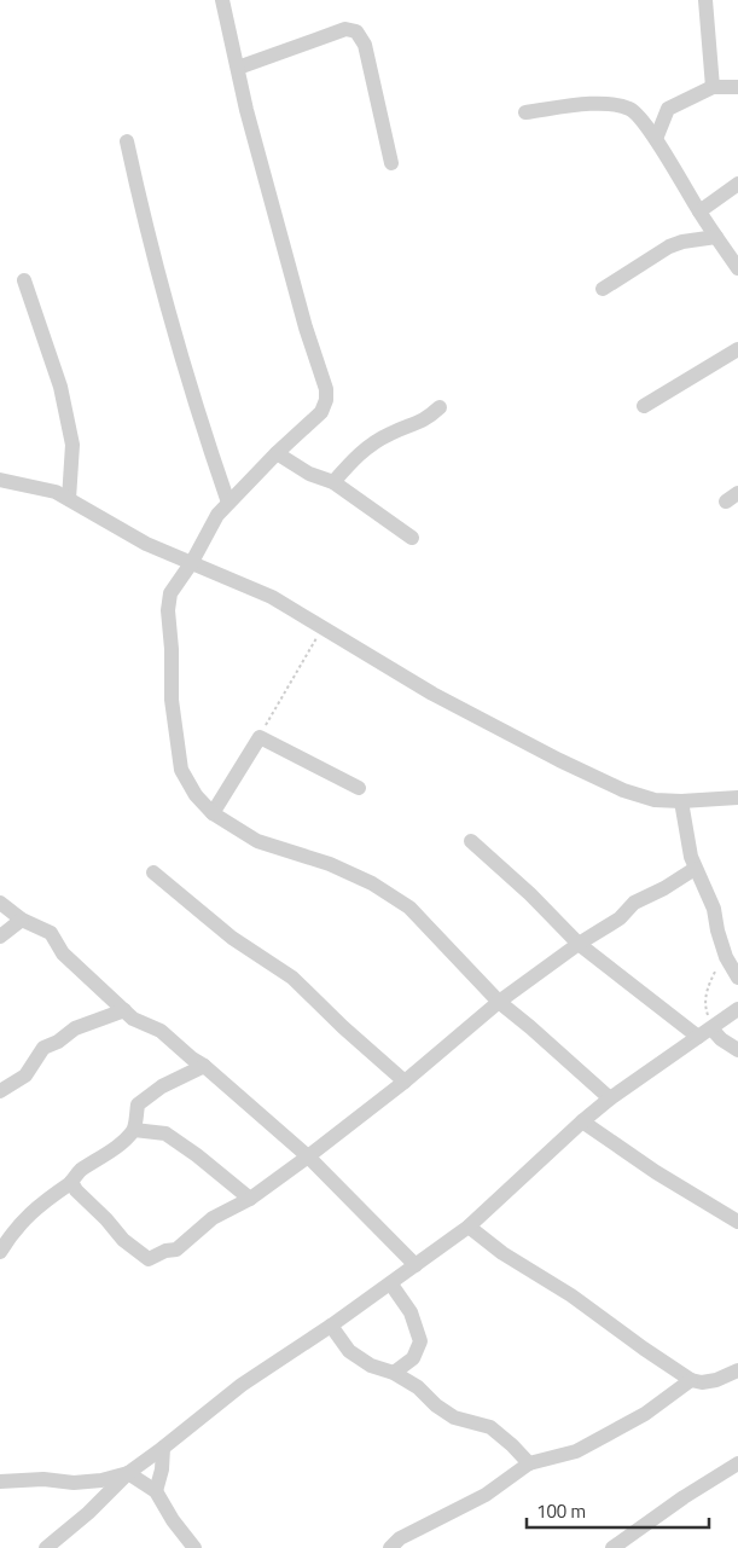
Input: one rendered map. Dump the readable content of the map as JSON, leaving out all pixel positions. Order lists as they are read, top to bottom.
{
  "scale_bar": "100 m"
}
